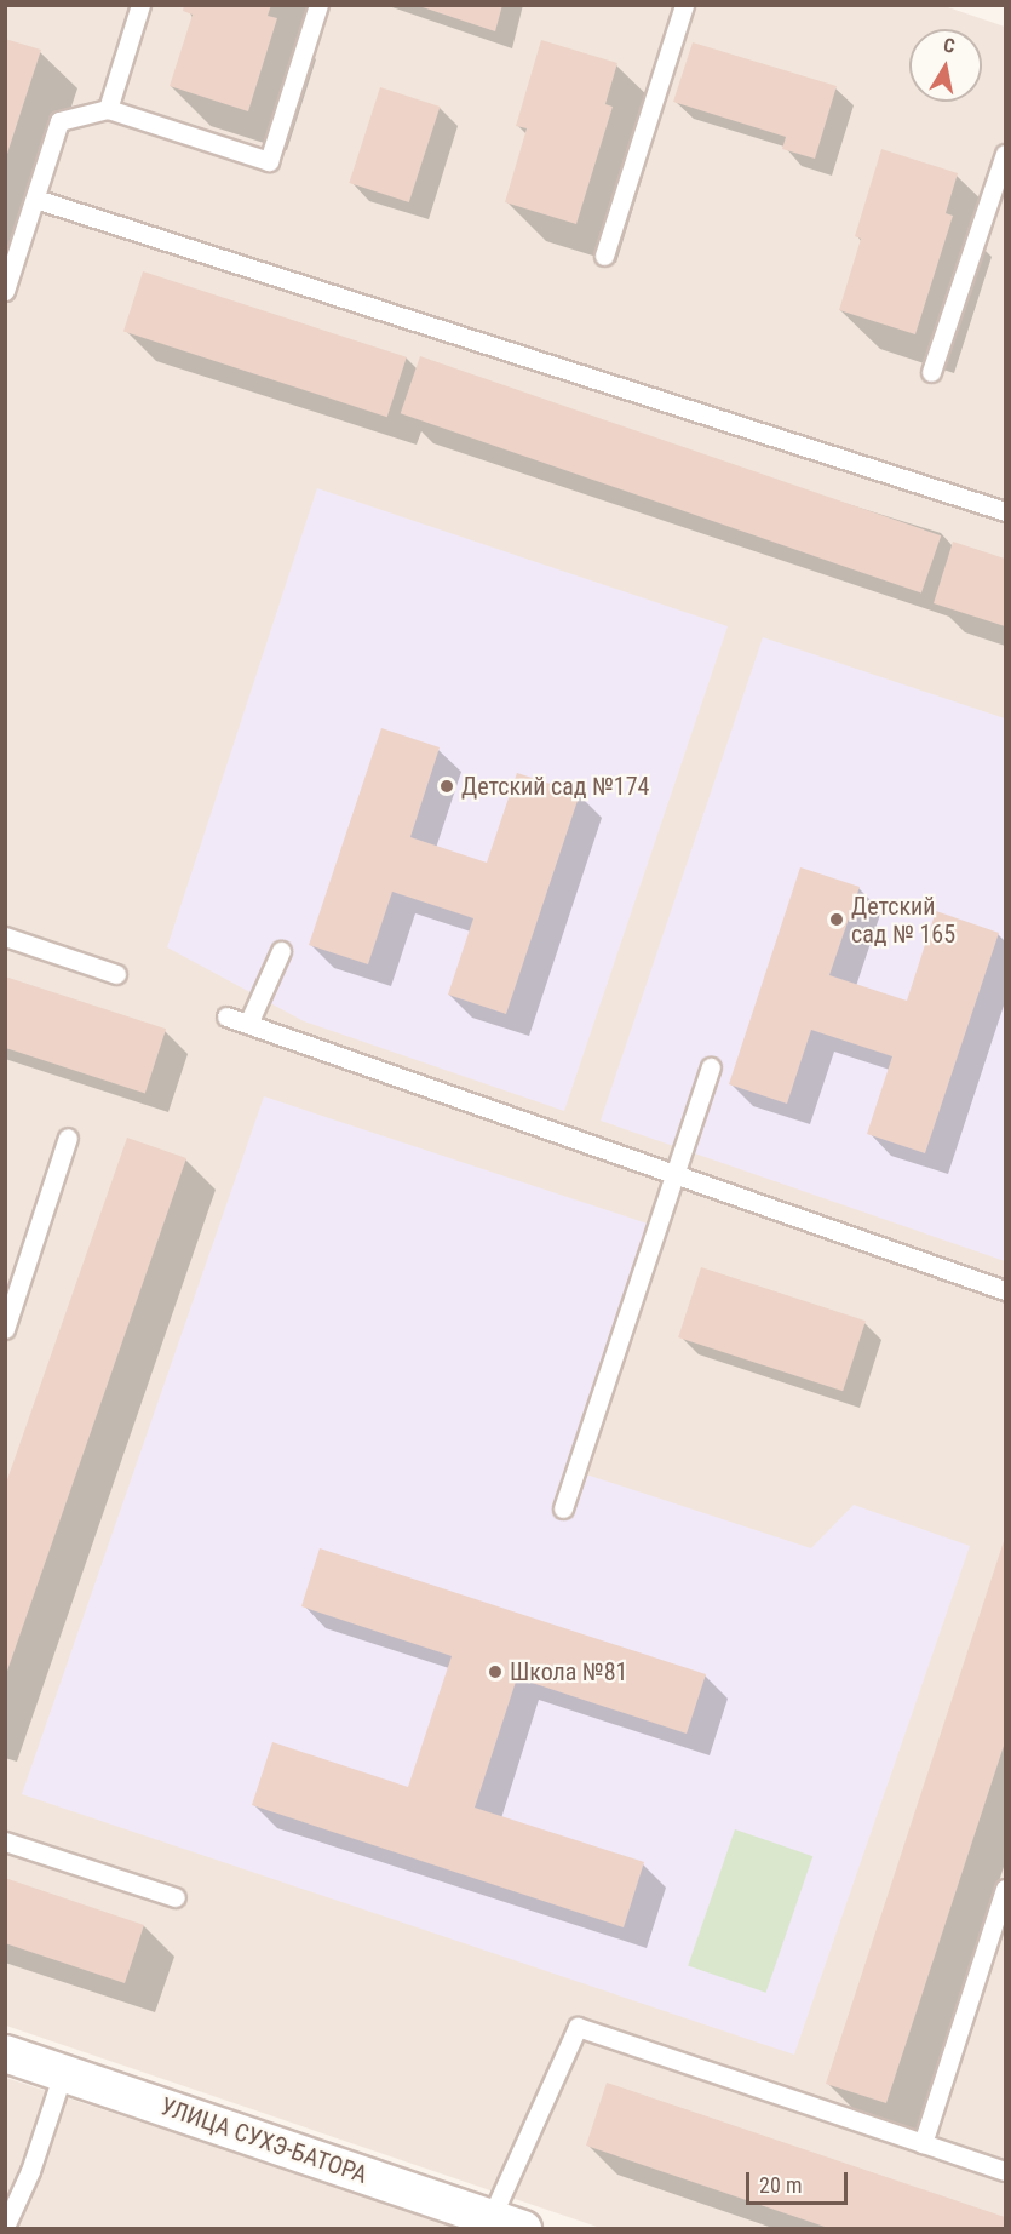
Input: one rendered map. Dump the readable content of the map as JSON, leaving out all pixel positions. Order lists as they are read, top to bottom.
{
  "streets": {
    "street": ["УЛИЦА СУХЭ-БАТОРА"]
  },
  "places": ["Детский сад №174", "Детский сад № 165", "Школа №81"],
  "scale_bar": "20 m",
  "north": "top"
}
